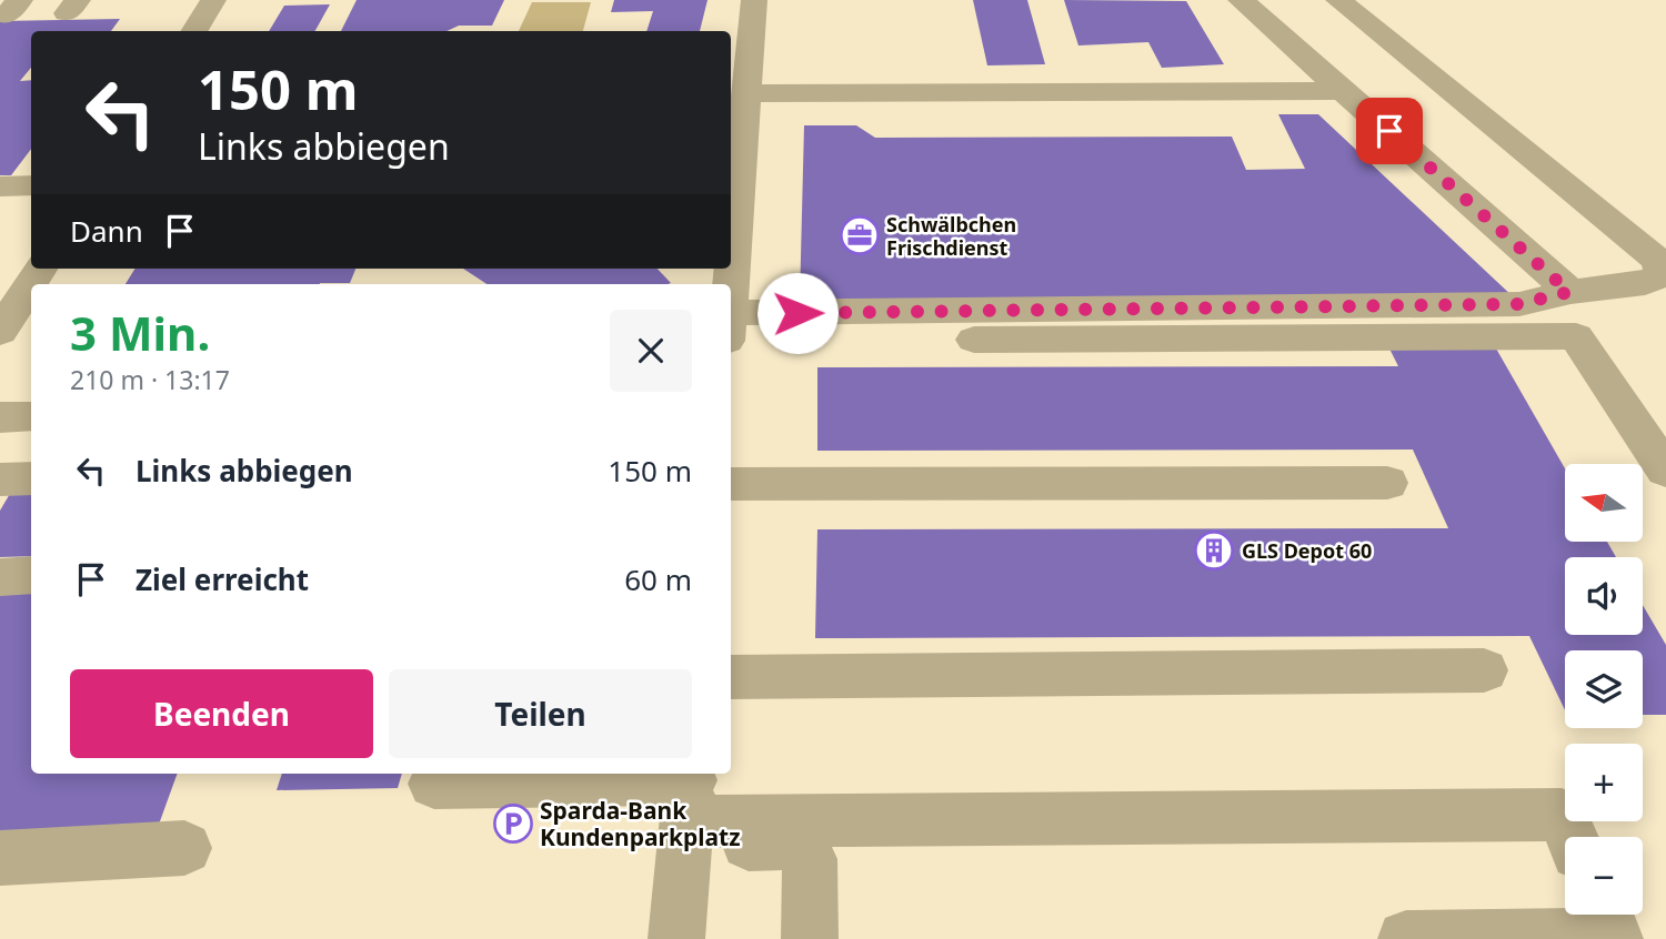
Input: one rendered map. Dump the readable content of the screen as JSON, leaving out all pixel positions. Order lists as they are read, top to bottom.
{
  "places": {
    "office": ["Schwälbchen Frischdienst"],
    "building": ["GLS Depot 60"],
    "parking": ["Sparda-Bank Kundenparkplatz"]
  },
  "north": "left",
  "page": {
    "turn": ["150 m", "Links abbiegen"],
    "then": "Dann",
    "heading": ["3 Min.", "210 m · 13:17"],
    "list": [
      {
        "name": "Links abbiegen",
        "value": "150 m"
      },
      {
        "name": "Ziel erreicht",
        "value": "60 m"
      }
    ],
    "map_buttons": ["+", "−"],
    "buttons": ["Beenden", "Teilen"]
  }
}
